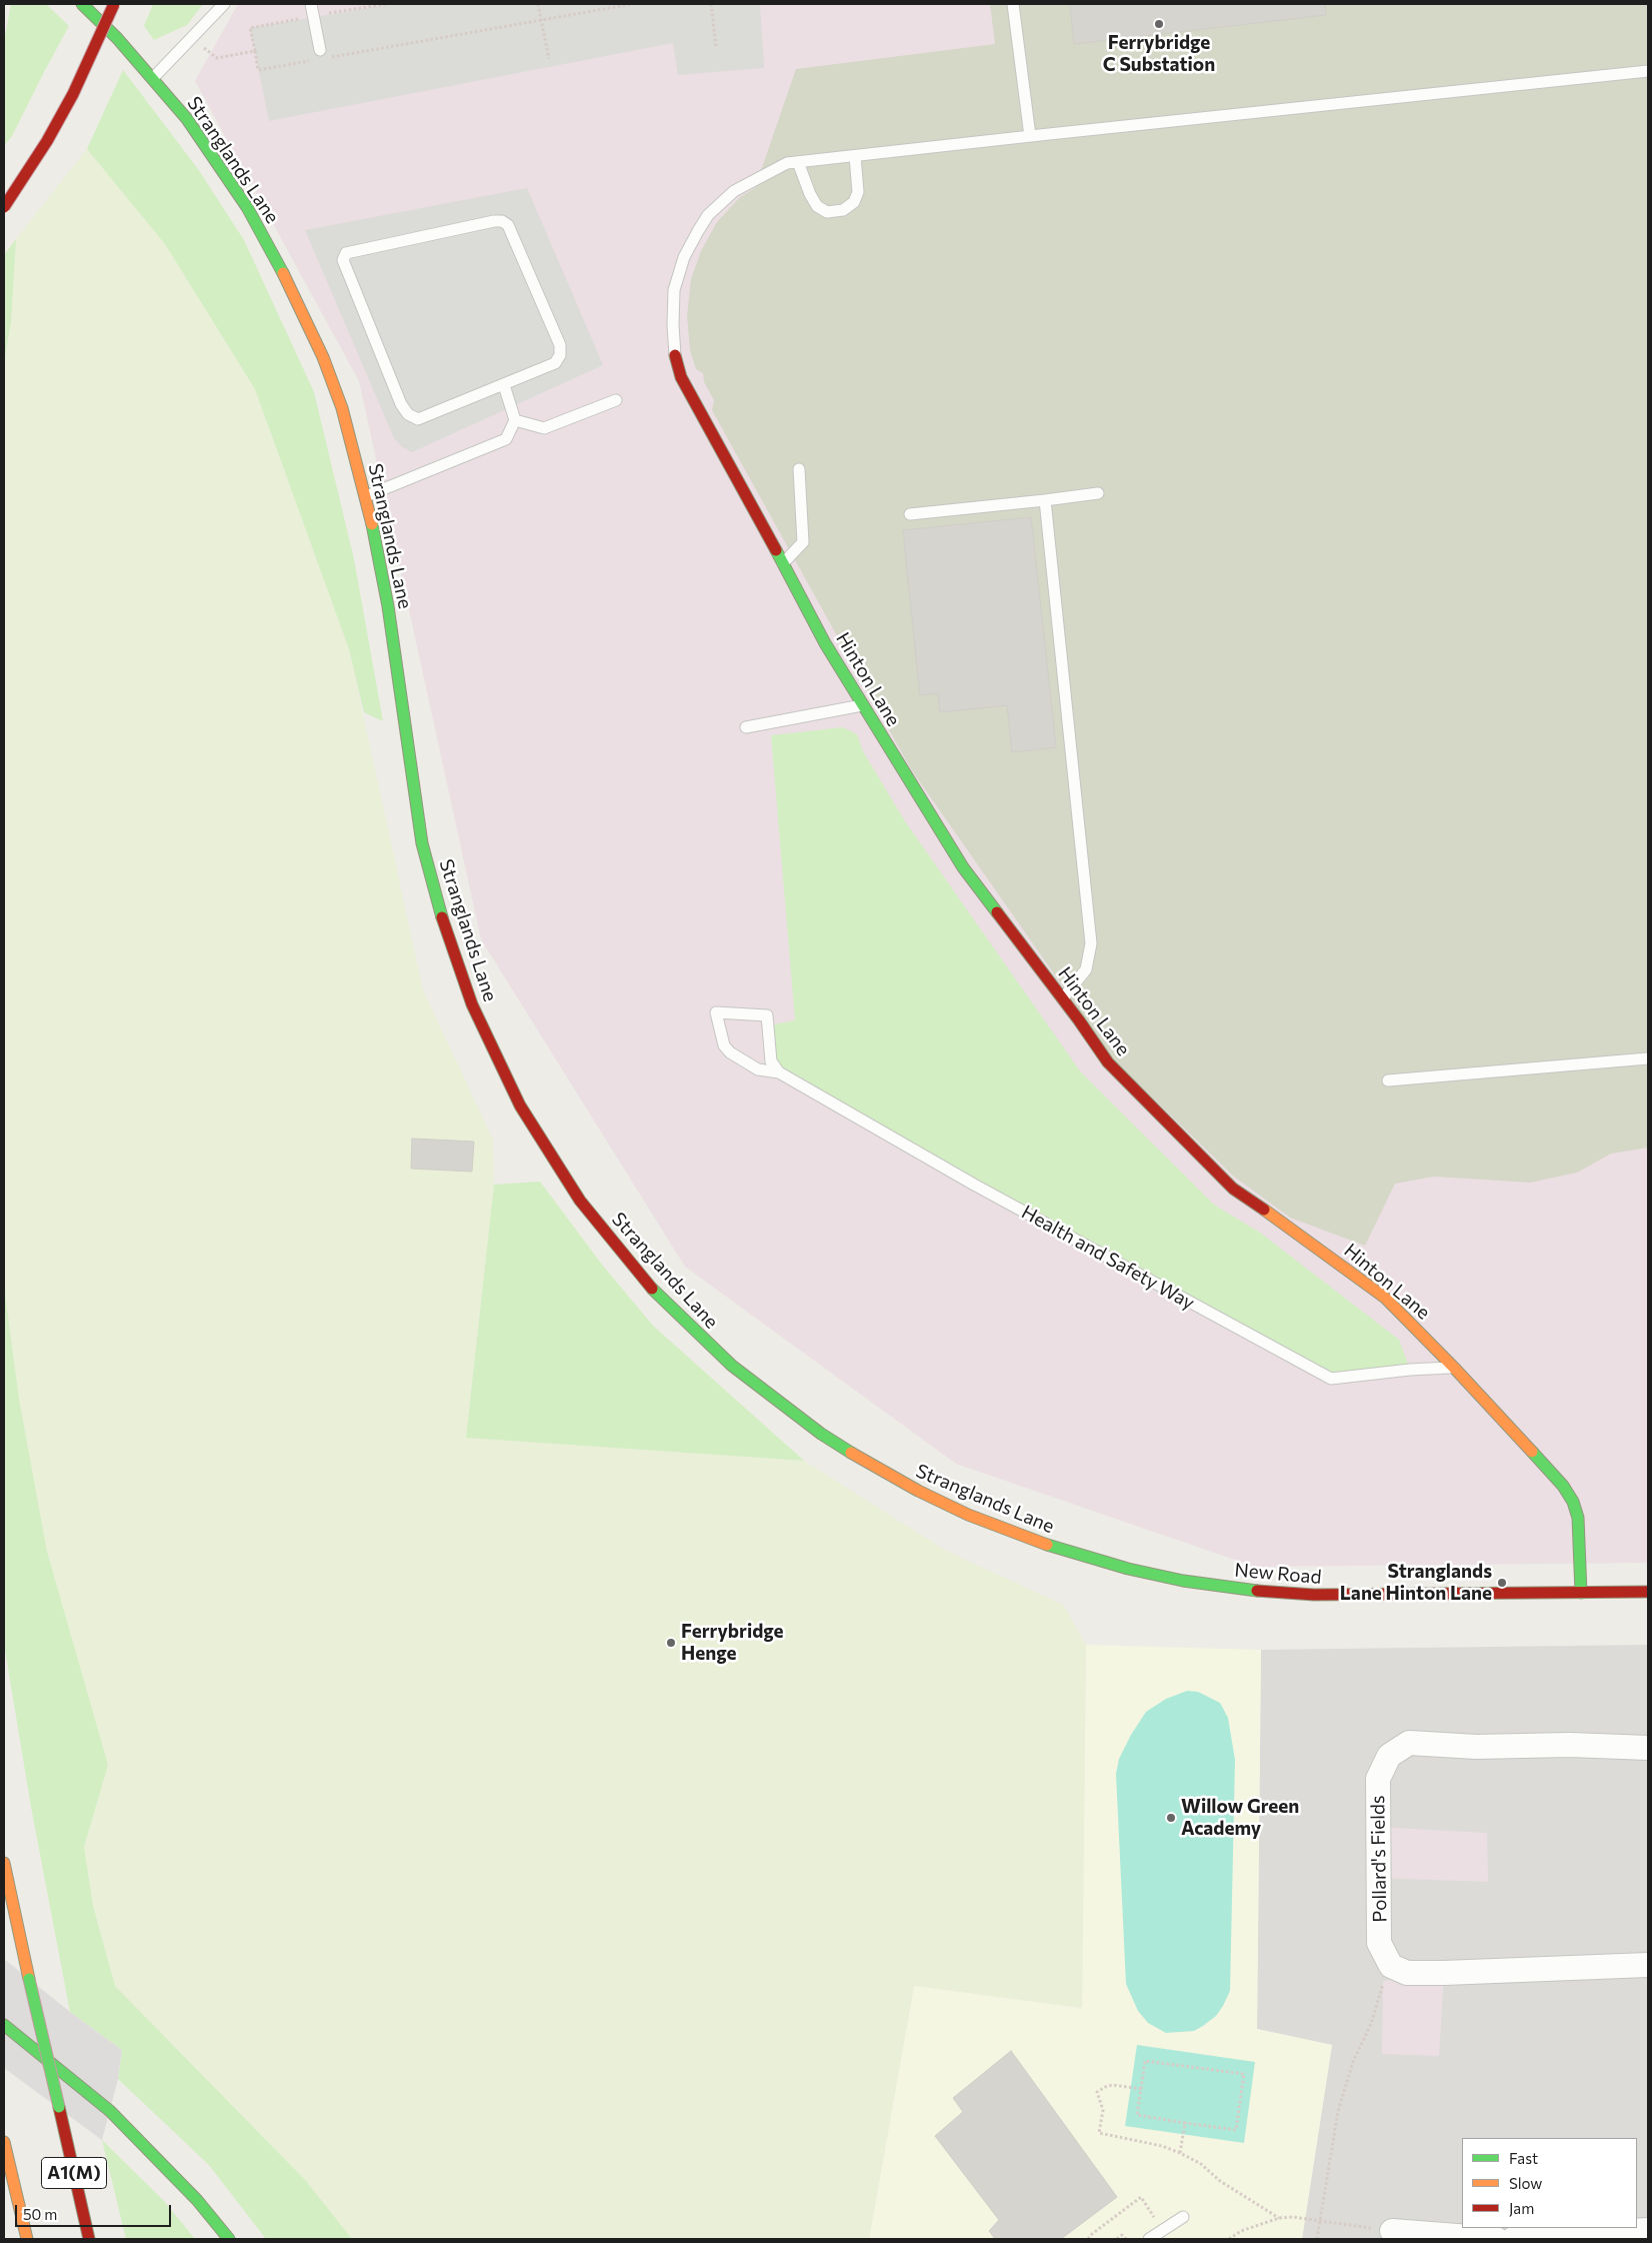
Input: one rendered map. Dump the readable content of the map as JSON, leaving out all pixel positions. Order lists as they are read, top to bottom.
{
  "streets": {
    "main road": [
      "Stranglands Lane",
      "Hinton Lane",
      "New Road",
      "A1(M)"
    ],
    "street": ["Pollard's Fields"],
    "lane": ["Health and Safety Way"]
  },
  "crossings": [
    ["Stranglands Lane", "New Road"],
    ["Hinton Lane", "Health and Safety Way"],
    ["Hinton Lane", "New Road"]
  ],
  "places": [
    "Ferrybridge C Substation",
    "Stranglands Lane Hinton Lane",
    "Ferrybridge Henge",
    "Willow Green Academy"
  ],
  "legend": ["Fast", "Slow", "Jam"],
  "scale_bar": "50 m"
}
